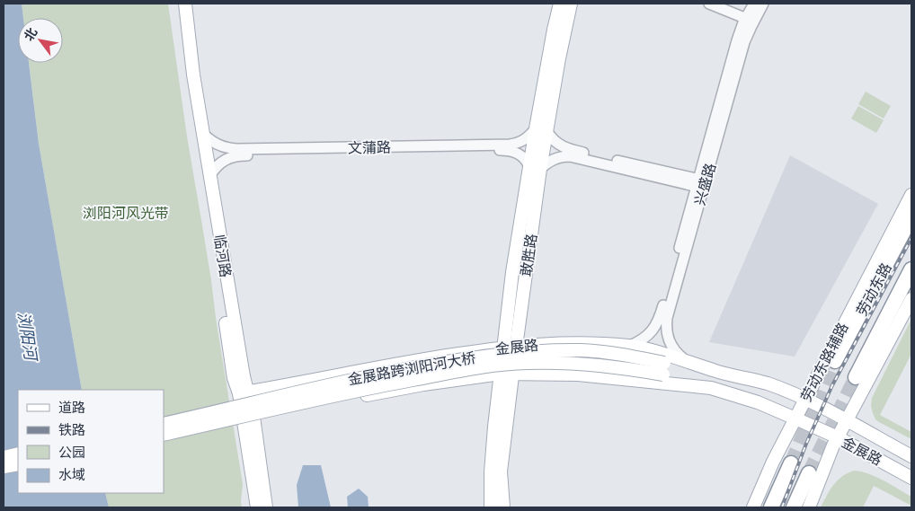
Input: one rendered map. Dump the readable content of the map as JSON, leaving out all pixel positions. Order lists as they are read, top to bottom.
{
  "streets": {
    "highway": ["劳动东路"],
    "main road": [
      "敢胜路",
      "临河路",
      "金展路",
      "劳动东路辅路",
      "金展路跨浏阳河大桥"
    ],
    "street": ["文蒲路", "兴盛路"]
  },
  "crossings": [
    ["文蒲路", "敢胜路"],
    ["文蒲路", "临河路"],
    ["兴盛路", "金展路"],
    ["敢胜路", "金展路"],
    ["临河路", "金展路"],
    ["金展路", "劳动东路辅路"],
    ["金展路", "金展路跨浏阳河大桥"]
  ],
  "water": ["浏阳河"],
  "parks": ["浏阳河风光带"],
  "legend": [
    "道路",
    "铁路",
    "公园",
    "水域"
  ],
  "north": "top left"
}
